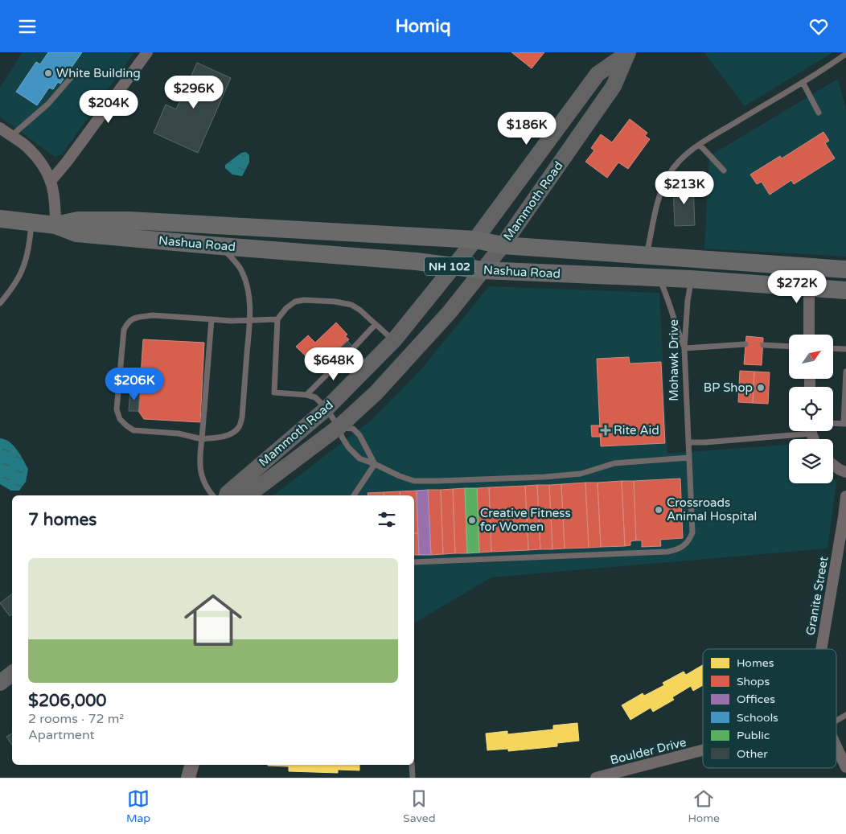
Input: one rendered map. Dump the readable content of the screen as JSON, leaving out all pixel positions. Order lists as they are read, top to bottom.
{
  "streets": {
    "main road": ["Mammoth Road", "Nashua Road", "NH 102"],
    "street": ["Granite Street", "Boulder Drive"],
    "lane": ["Mohawk Drive"]
  },
  "crossings": [
    ["Mammoth Road", "Nashua Road"],
    ["Nashua Road", "Mohawk Drive"]
  ],
  "places": {
    "other": [
      "White Building",
      "BP Shop",
      "Crossroads Animal Hospital",
      "Creative Fitness for Women"
    ],
    "health": ["Rite Aid"]
  },
  "legend": [
    "Homes",
    "Shops",
    "Offices",
    "Schools",
    "Public",
    "Other"
  ],
  "north": "top right",
  "page": {
    "header": "Homiq",
    "price": [
      "$296K",
      "$204K",
      "$186K",
      "$213K",
      "$272K",
      "$648K",
      "$206K"
    ],
    "heading": "7 homes",
    "list": [
      {
        "name": "$206,000",
        "note": "2 rooms · 72 m² · Apartment"
      }
    ],
    "tabs": ["Map", "Saved", "Home"]
  }
}
